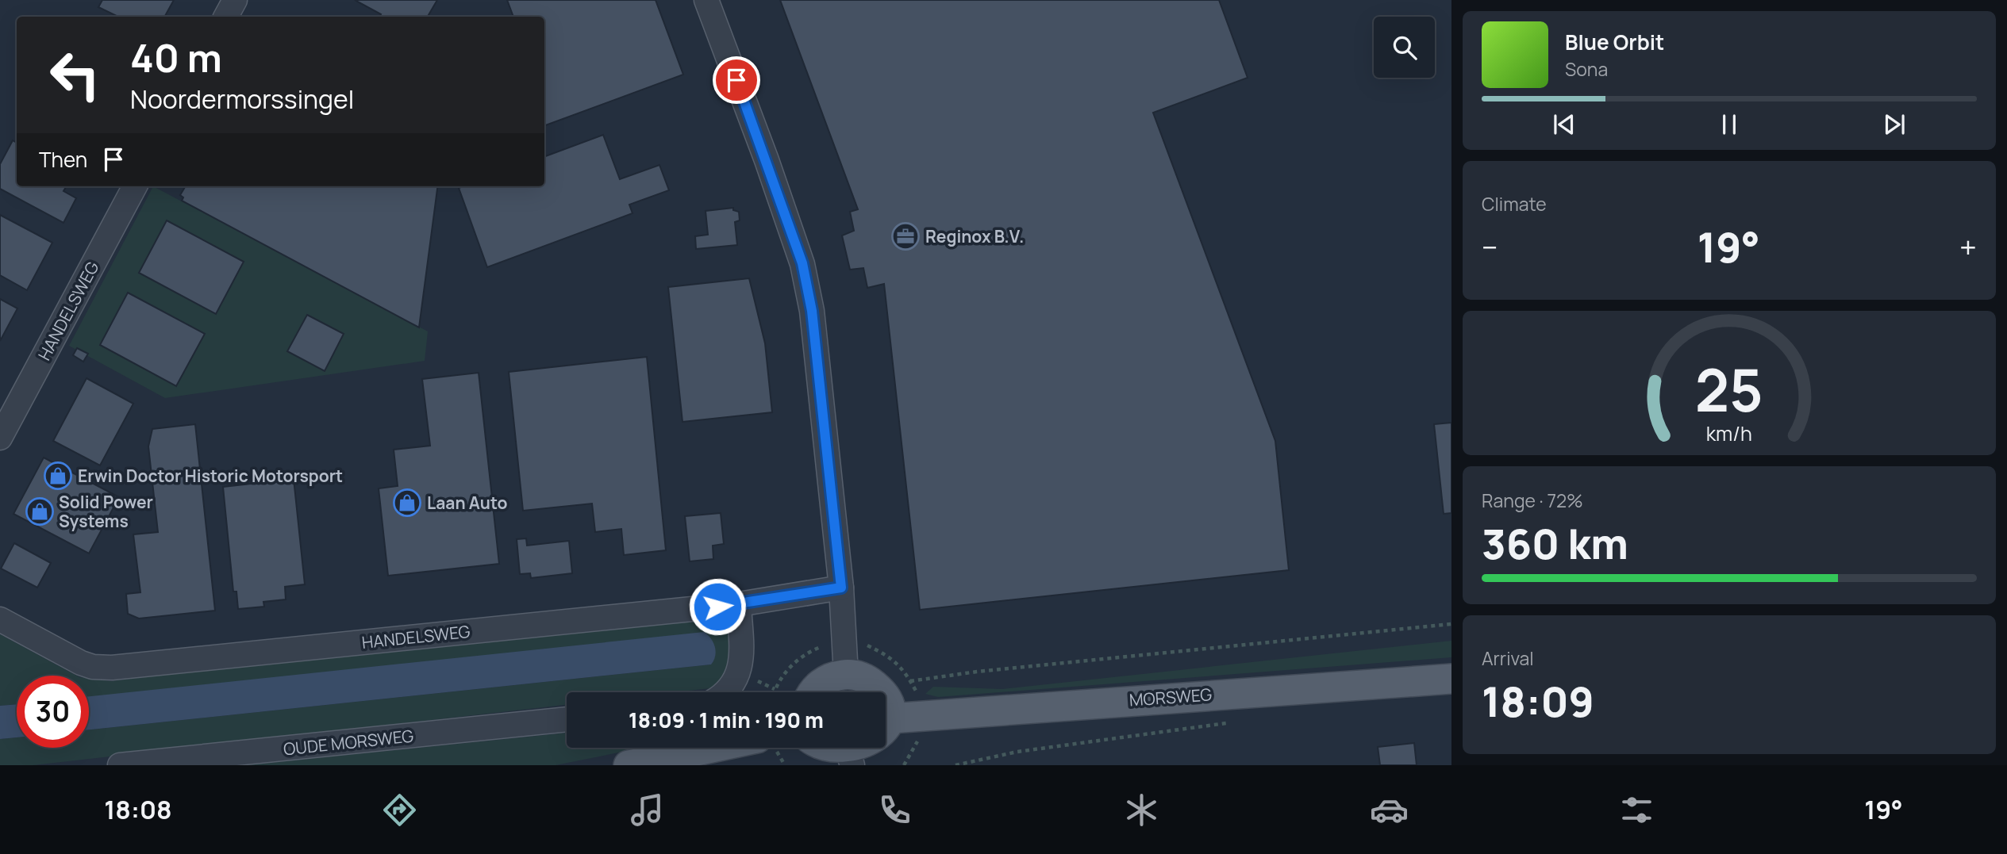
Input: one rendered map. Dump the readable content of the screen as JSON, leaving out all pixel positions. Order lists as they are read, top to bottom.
{
  "streets": {
    "main road": ["MORSWEG"],
    "street": ["HANDELSWEG", "OUDE MORSWEG"]
  },
  "places": {
    "office": ["Reginox B.V."],
    "shop": ["Erwin Doctor Historic Motorsport", "Laan Auto", "Solid Power Systems"]
  },
  "page": {
    "turn": ["40 m", "Noordermorssingel"],
    "song": ["Blue Orbit", "Sona"],
    "then": "Then",
    "tile": [
      "Climate",
      ["Range · 72%", "360 km"],
      ["Arrival", "18:09"]
    ],
    "heat": ["−", "19°", "+"],
    "limit": "30",
    "trip": "18:09 · 1 min · 190 m",
    "tabs": ["18:08", "19°"],
    "gauge": ["25", "km/h"]
  }
}
